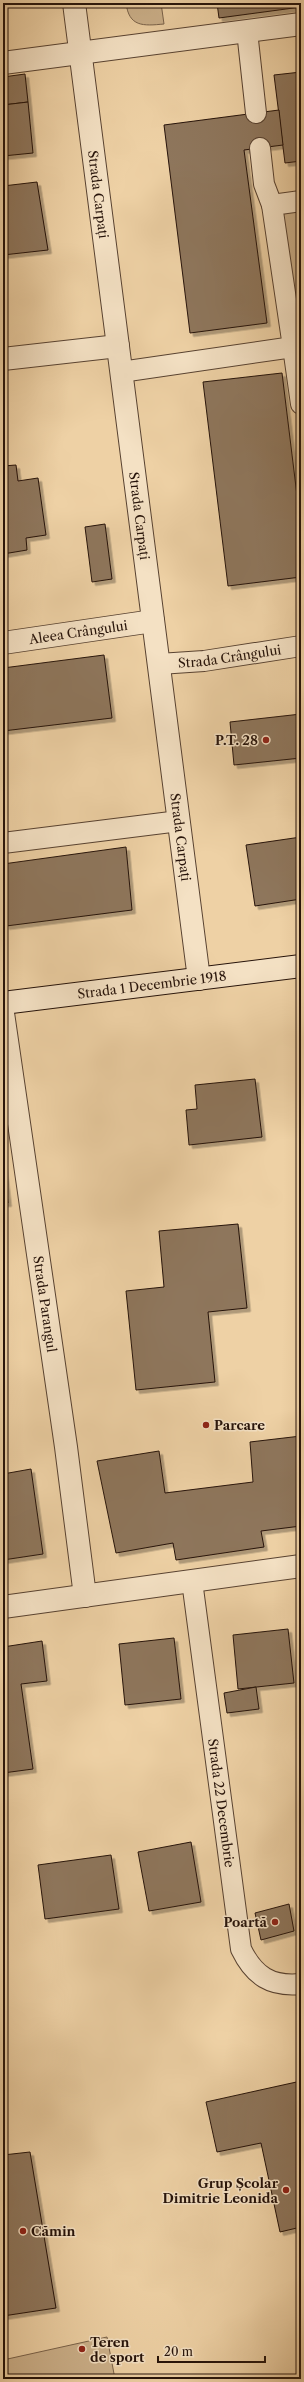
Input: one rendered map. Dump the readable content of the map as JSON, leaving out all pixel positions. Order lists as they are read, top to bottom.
{
  "streets": {
    "street": [
      "Strada Carpați",
      "Aleea Crângului",
      "Strada 1 Decembrie 1918",
      "Strada Parangul"
    ],
    "lane": ["Strada Crângului", "Strada 22 Decembrie"]
  },
  "crossings": [
    ["Strada Carpați", "Aleea Crângului"],
    ["Strada Carpați", "Strada Crângului"],
    ["Strada Carpați", "Strada 1 Decembrie 1918"]
  ],
  "places": [
    "P.T. 28",
    "Parcare",
    "Poartă",
    "Grup Școlar Dimitrie Leonida",
    "Cămin",
    "Teren de sport"
  ],
  "scale_bar": "20 m"
}
